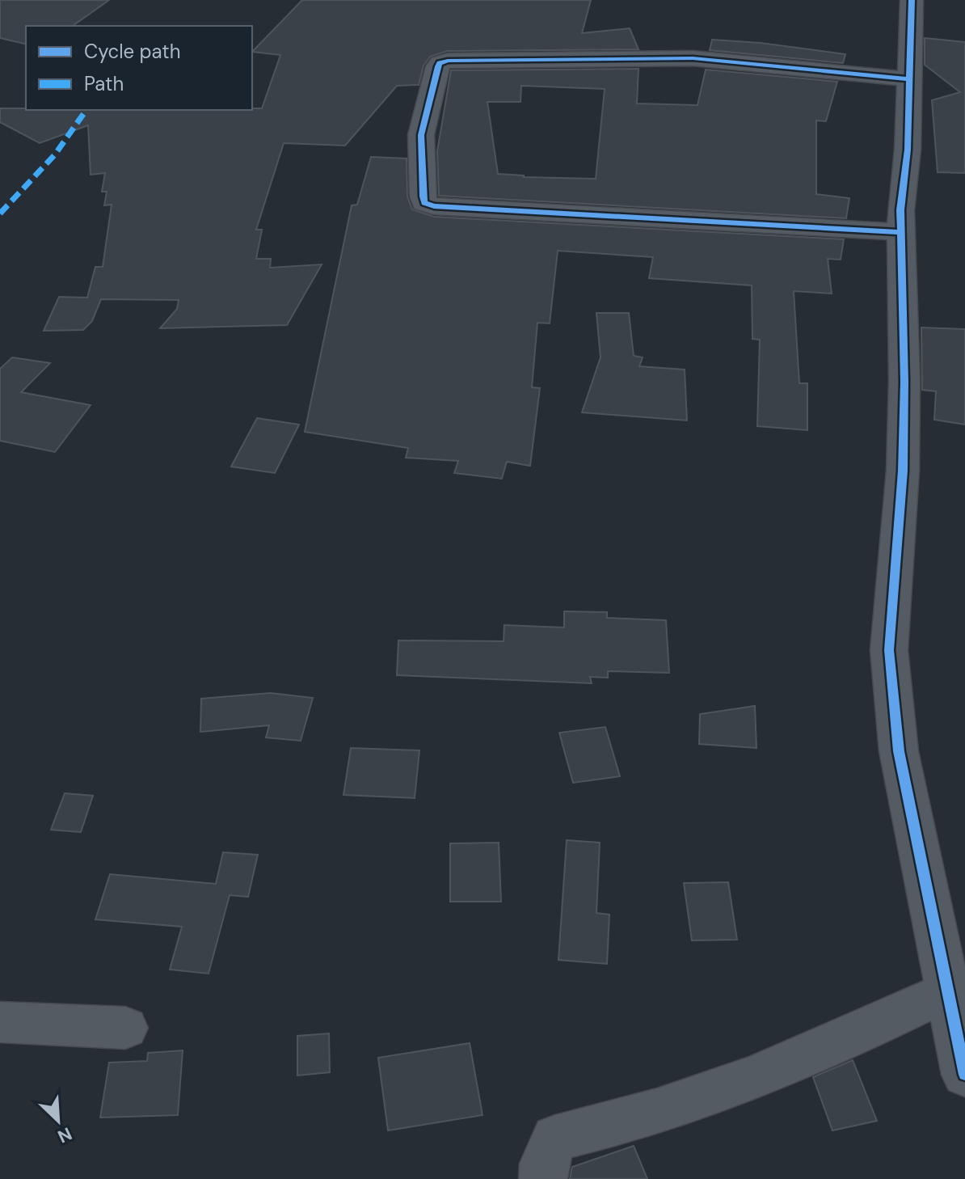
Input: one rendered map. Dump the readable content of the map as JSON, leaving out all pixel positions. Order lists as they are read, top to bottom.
{
  "legend": ["Cycle path", "Path"],
  "north": "bottom right"
}
